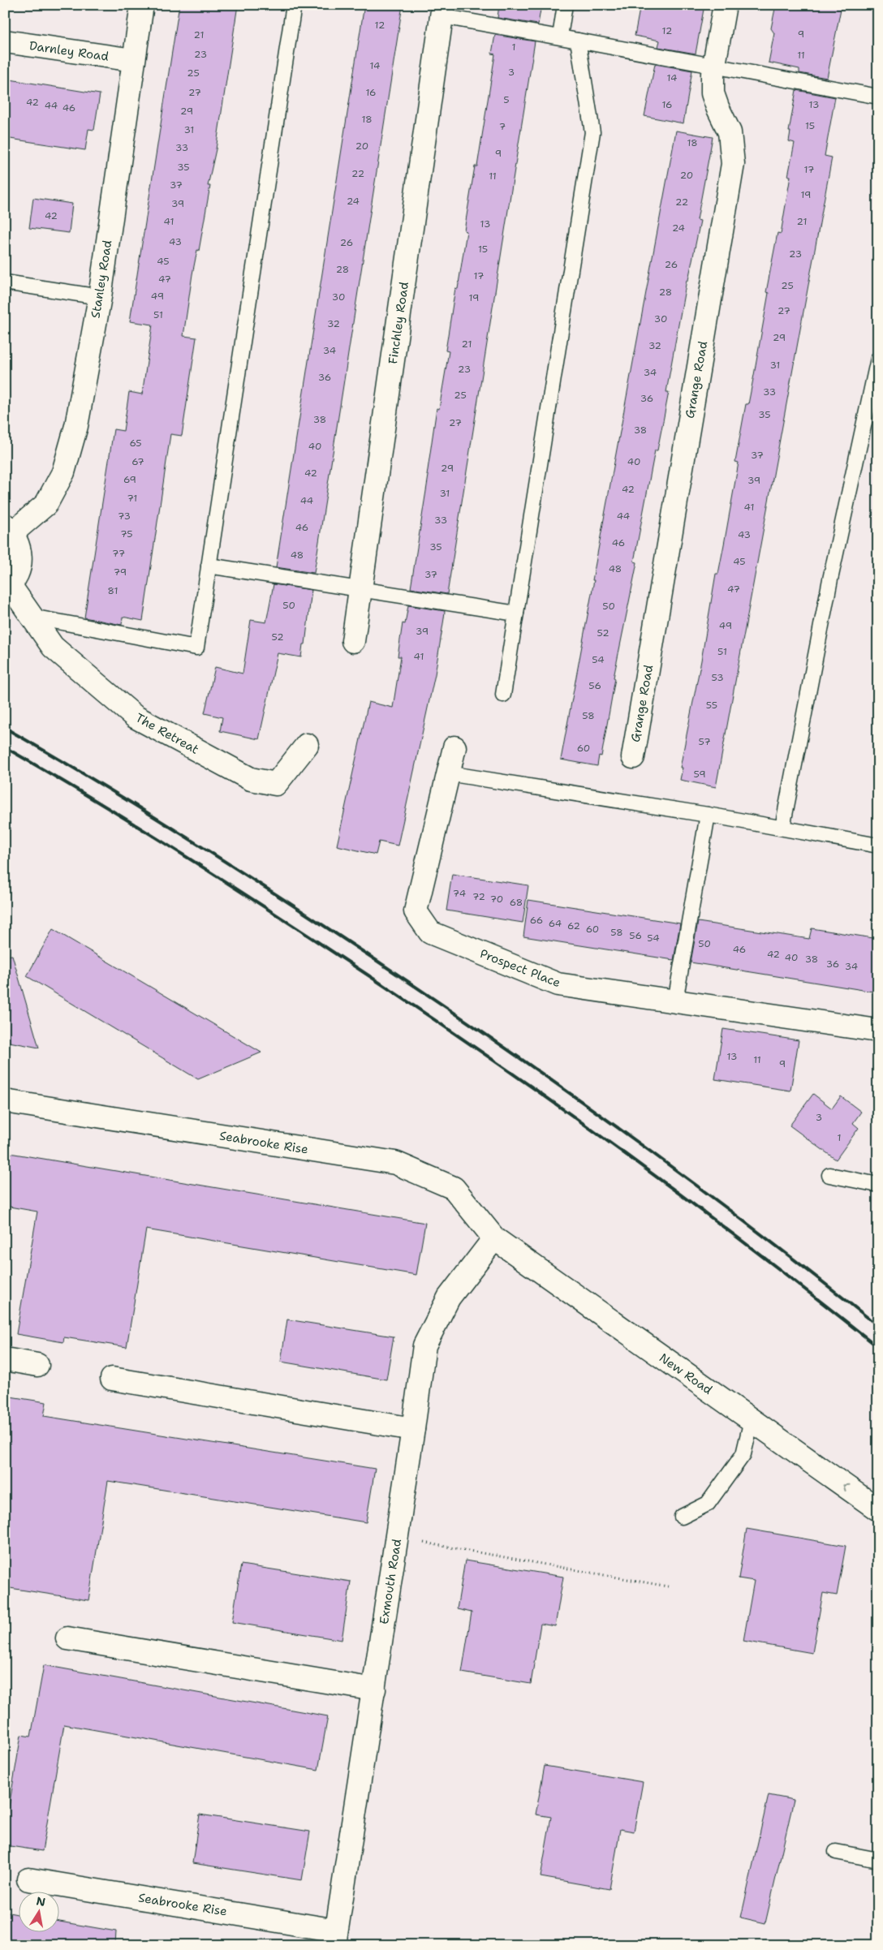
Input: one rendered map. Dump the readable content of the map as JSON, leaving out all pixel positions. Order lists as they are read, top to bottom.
{
  "streets": {
    "street": [
      "Darnley Road",
      "Stanley Road",
      "Finchley Road",
      "Grange Road",
      "The Retreat",
      "Prospect Place",
      "Seabrooke Rise",
      "New Road",
      "Exmouth Road"
    ]
  },
  "crossings": [
    ["Darnley Road", "Stanley Road"],
    ["Seabrooke Rise", "New Road"],
    ["Seabrooke Rise", "Exmouth Road"],
    ["New Road", "Exmouth Road"]
  ],
  "house_numbers": [
    "12",
    "12",
    "9",
    "21",
    "1",
    "23",
    "11",
    "14",
    "3",
    "25",
    "14",
    "27",
    "16",
    "5",
    "42",
    "16",
    "13",
    "44",
    "46",
    "29",
    "18",
    "15",
    "7",
    "31",
    "18",
    "20",
    "33",
    "9",
    "35",
    "17",
    "22",
    "20",
    "11",
    "37",
    "19",
    "24",
    "22",
    "39",
    "42",
    "41",
    "21",
    "13",
    "24",
    "43",
    "26",
    "15",
    "23",
    "45",
    "26",
    "28",
    "17",
    "47",
    "25",
    "28",
    "49",
    "30",
    "19",
    "27",
    "51",
    "30",
    "32",
    "29",
    "21",
    "32",
    "34",
    "31",
    "23",
    "34",
    "36",
    "33",
    "25",
    "36",
    "35",
    "38",
    "27",
    "38",
    "65",
    "40",
    "37",
    "67",
    "40",
    "29",
    "42",
    "69",
    "39",
    "42",
    "31",
    "71",
    "44",
    "41",
    "73",
    "44",
    "33",
    "46",
    "75",
    "43",
    "46",
    "35",
    "77",
    "48",
    "45",
    "48",
    "79",
    "37",
    "47",
    "81",
    "50",
    "50",
    "49",
    "39",
    "52",
    "52",
    "51",
    "41",
    "54",
    "53",
    "56",
    "55",
    "58",
    "57",
    "60",
    "59",
    "74",
    "72",
    "70",
    "68",
    "66",
    "64",
    "62",
    "60",
    "58",
    "56",
    "54",
    "50",
    "46",
    "42",
    "40",
    "38",
    "36",
    "34",
    "13",
    "11",
    "9",
    "3",
    "1"
  ],
  "north": "top"
}
